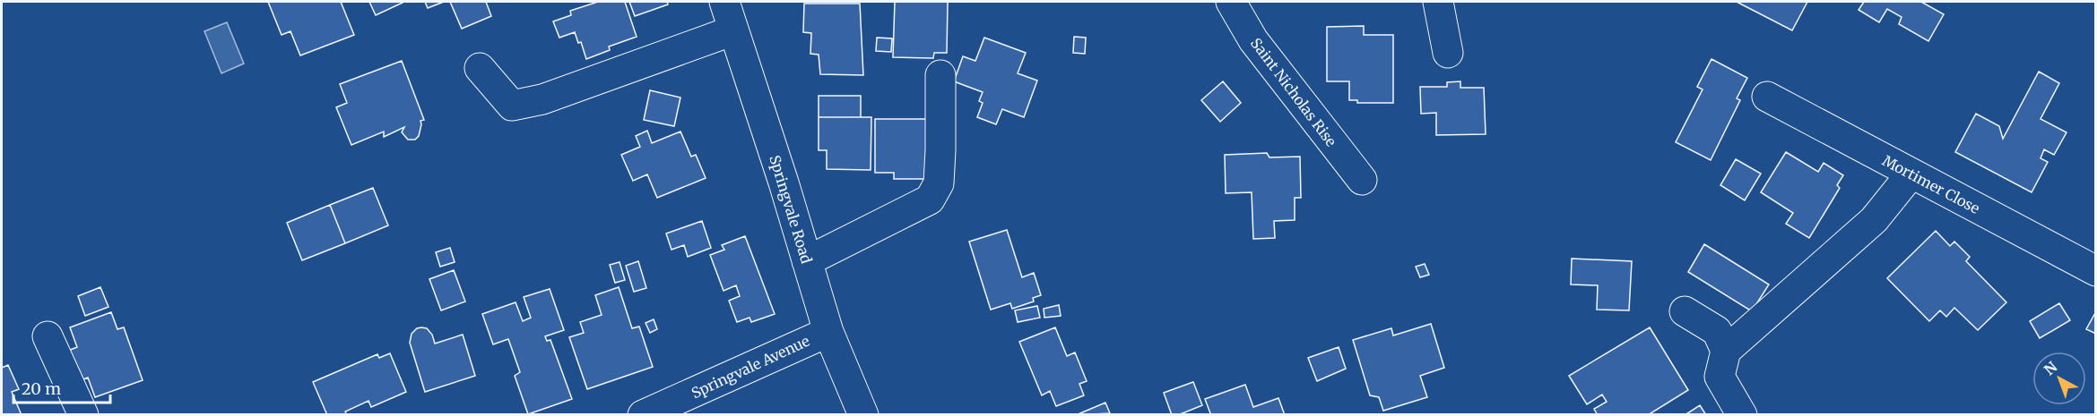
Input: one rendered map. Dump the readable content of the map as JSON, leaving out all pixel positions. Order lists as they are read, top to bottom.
{
  "streets": {
    "street": [
      "Saint Nicholas Rise",
      "Mortimer Close",
      "Springvale Road",
      "Springvale Avenue"
    ]
  },
  "crossings": [
    ["Springvale Road", "Springvale Avenue"]
  ],
  "scale_bar": "20 m",
  "north": "top left"
}
